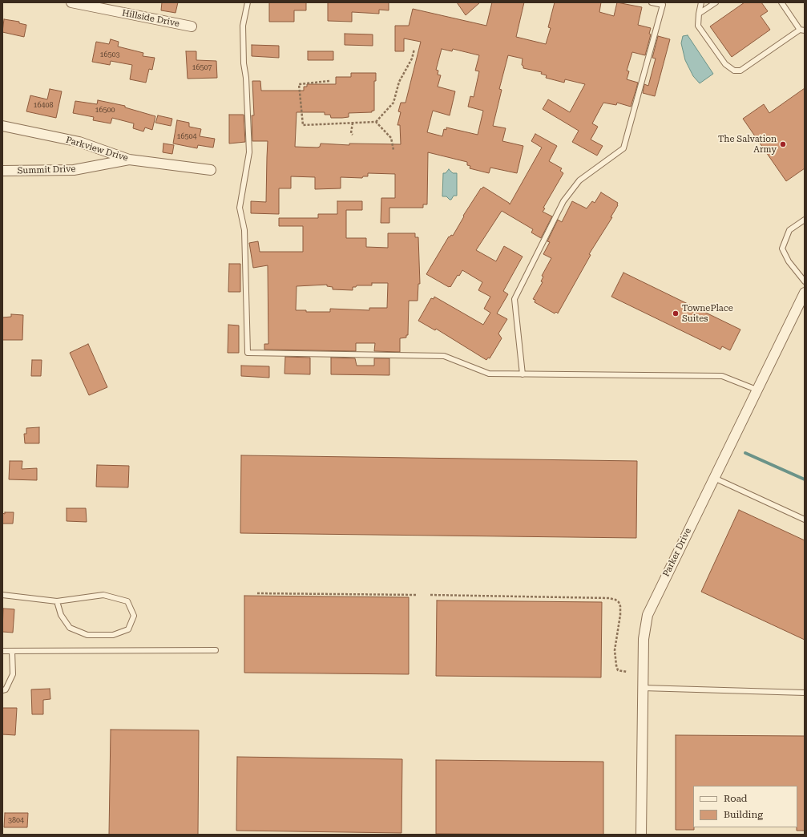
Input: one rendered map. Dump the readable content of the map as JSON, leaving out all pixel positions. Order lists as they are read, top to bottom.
{
  "streets": {
    "street": [
      "Hillside Drive",
      "Parkview Drive",
      "Summit Drive",
      "Parker Drive"
    ]
  },
  "crossings": [
    ["Parkview Drive", "Summit Drive"]
  ],
  "places": ["The Salvation Army", "TownePlace Suites"],
  "house_numbers": [
    "16503",
    "16507",
    "16408",
    "16500",
    "16504",
    "3804"
  ],
  "legend": ["Road", "Building"]
}
